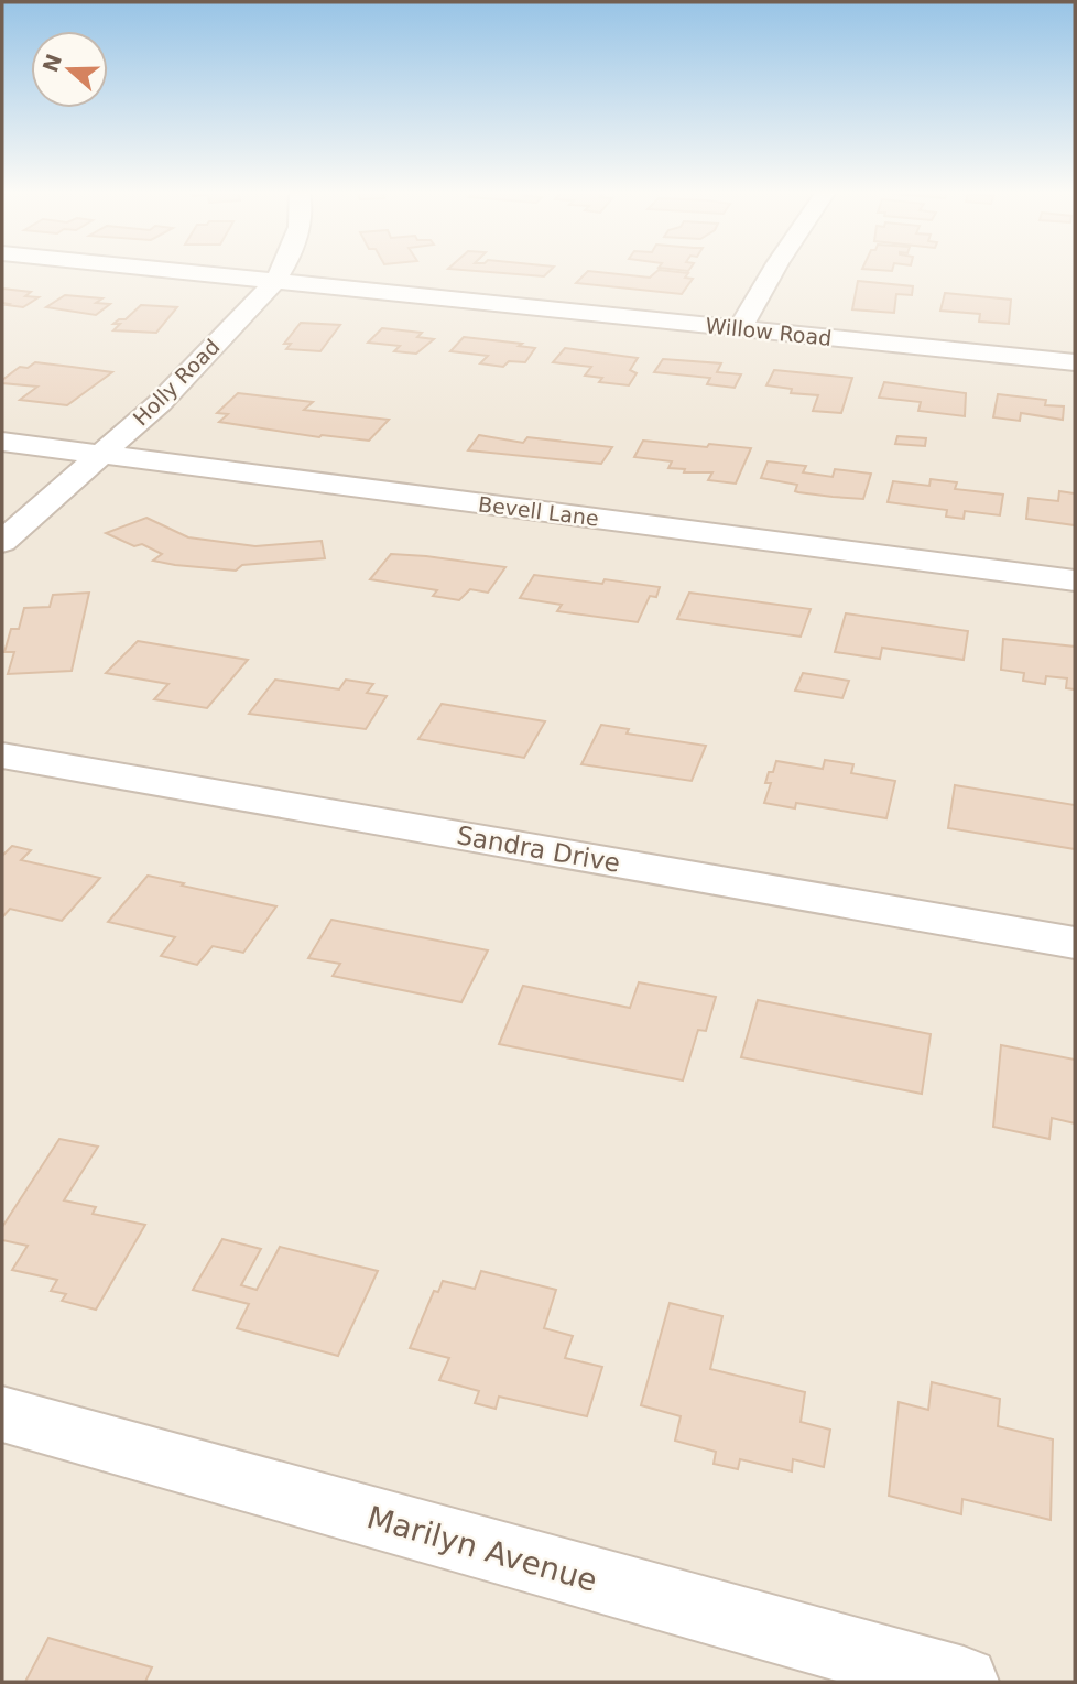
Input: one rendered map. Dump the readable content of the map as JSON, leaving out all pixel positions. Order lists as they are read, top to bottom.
{
  "streets": {
    "street": [
      "Willow Road",
      "Holly Road",
      "Bevell Lane",
      "Sandra Drive",
      "Marilyn Avenue"
    ]
  },
  "crossings": [
    ["Willow Road", "Holly Road"],
    ["Holly Road", "Bevell Lane"]
  ],
  "north": "left"
}
